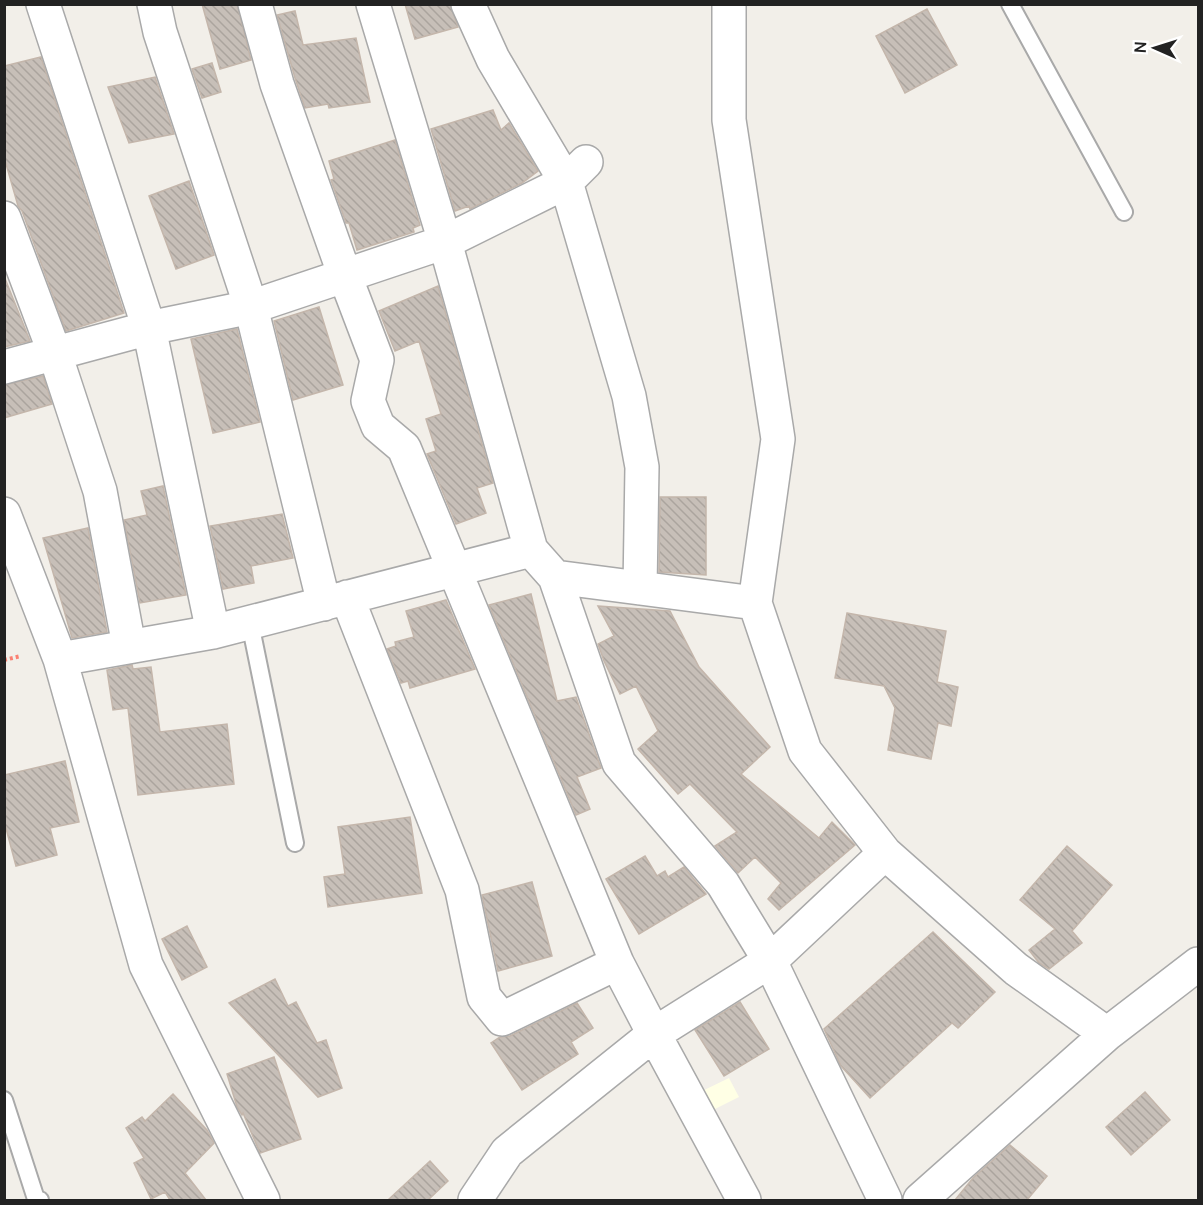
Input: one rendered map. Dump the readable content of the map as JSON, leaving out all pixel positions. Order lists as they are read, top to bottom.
{
  "north": "left"
}
